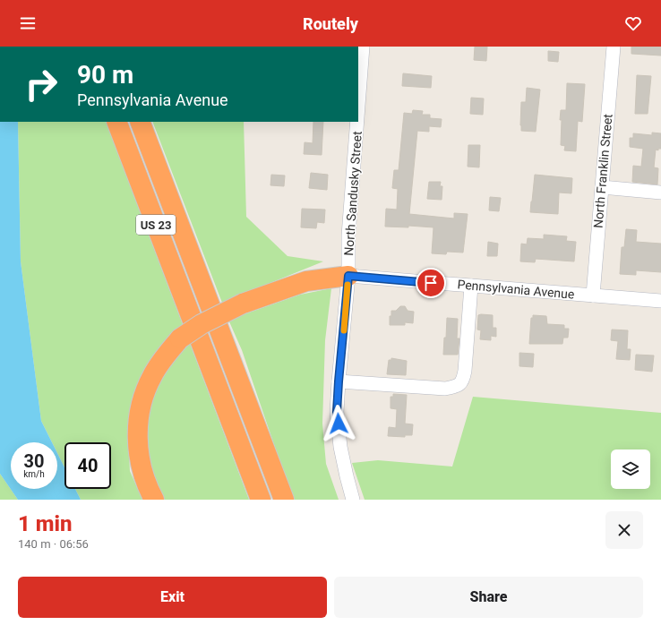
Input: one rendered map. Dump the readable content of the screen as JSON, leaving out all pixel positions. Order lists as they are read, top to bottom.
{
  "streets": {
    "highway": ["US 23"],
    "street": ["North Franklin Street", "North Sandusky Street", "Pennsylvania Avenue"]
  },
  "crossings": [
    ["North Franklin Street", "Pennsylvania Avenue"],
    ["North Sandusky Street", "Pennsylvania Avenue"]
  ],
  "page": {
    "header": "Routely",
    "turn": ["90 m", "Pennsylvania Avenue"],
    "speed": "30 km/h",
    "limit": "40",
    "heading": ["1 min", "140 m · 06:56"],
    "buttons": ["Exit", "Share"]
  }
}
